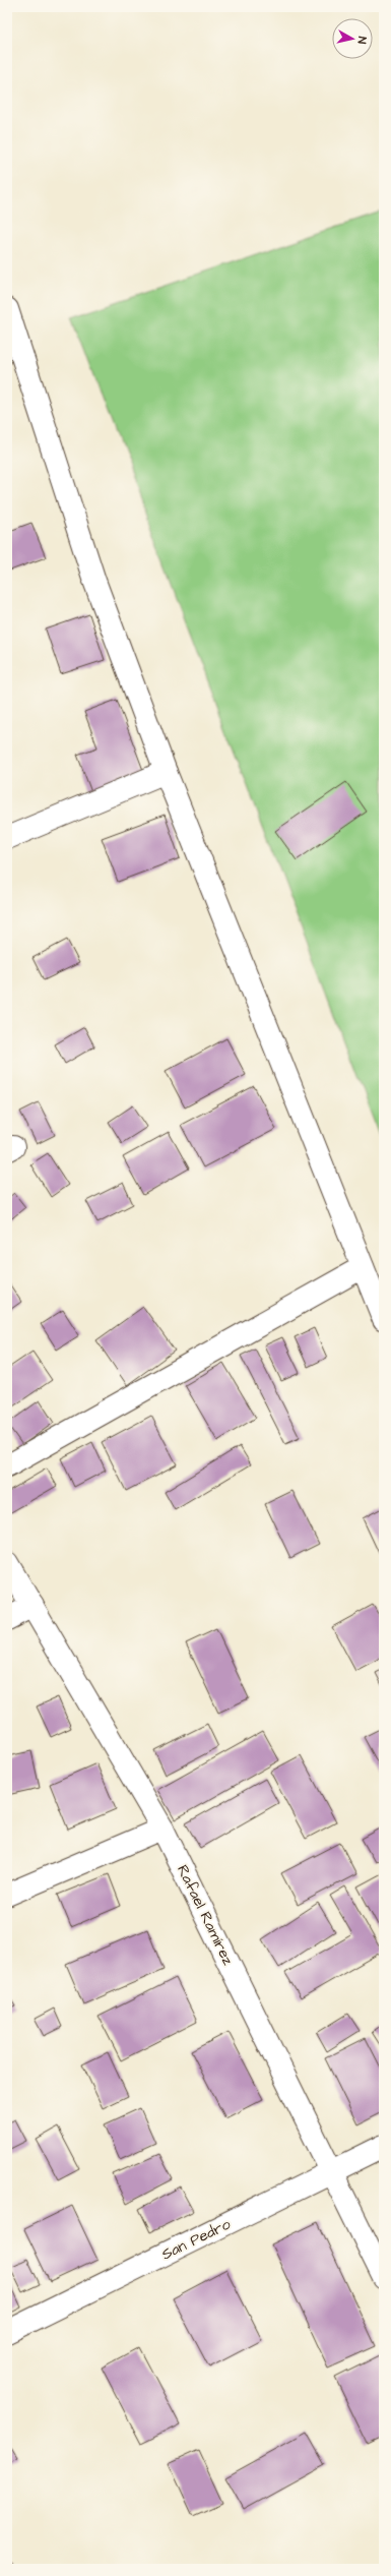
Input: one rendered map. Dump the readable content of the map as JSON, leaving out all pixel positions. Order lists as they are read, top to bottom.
{
  "streets": {
    "street": ["Rafael Ramírez", "San Pedro"]
  },
  "crossings": [
    ["Rafael Ramírez", "San Pedro"]
  ],
  "north": "right"
}
